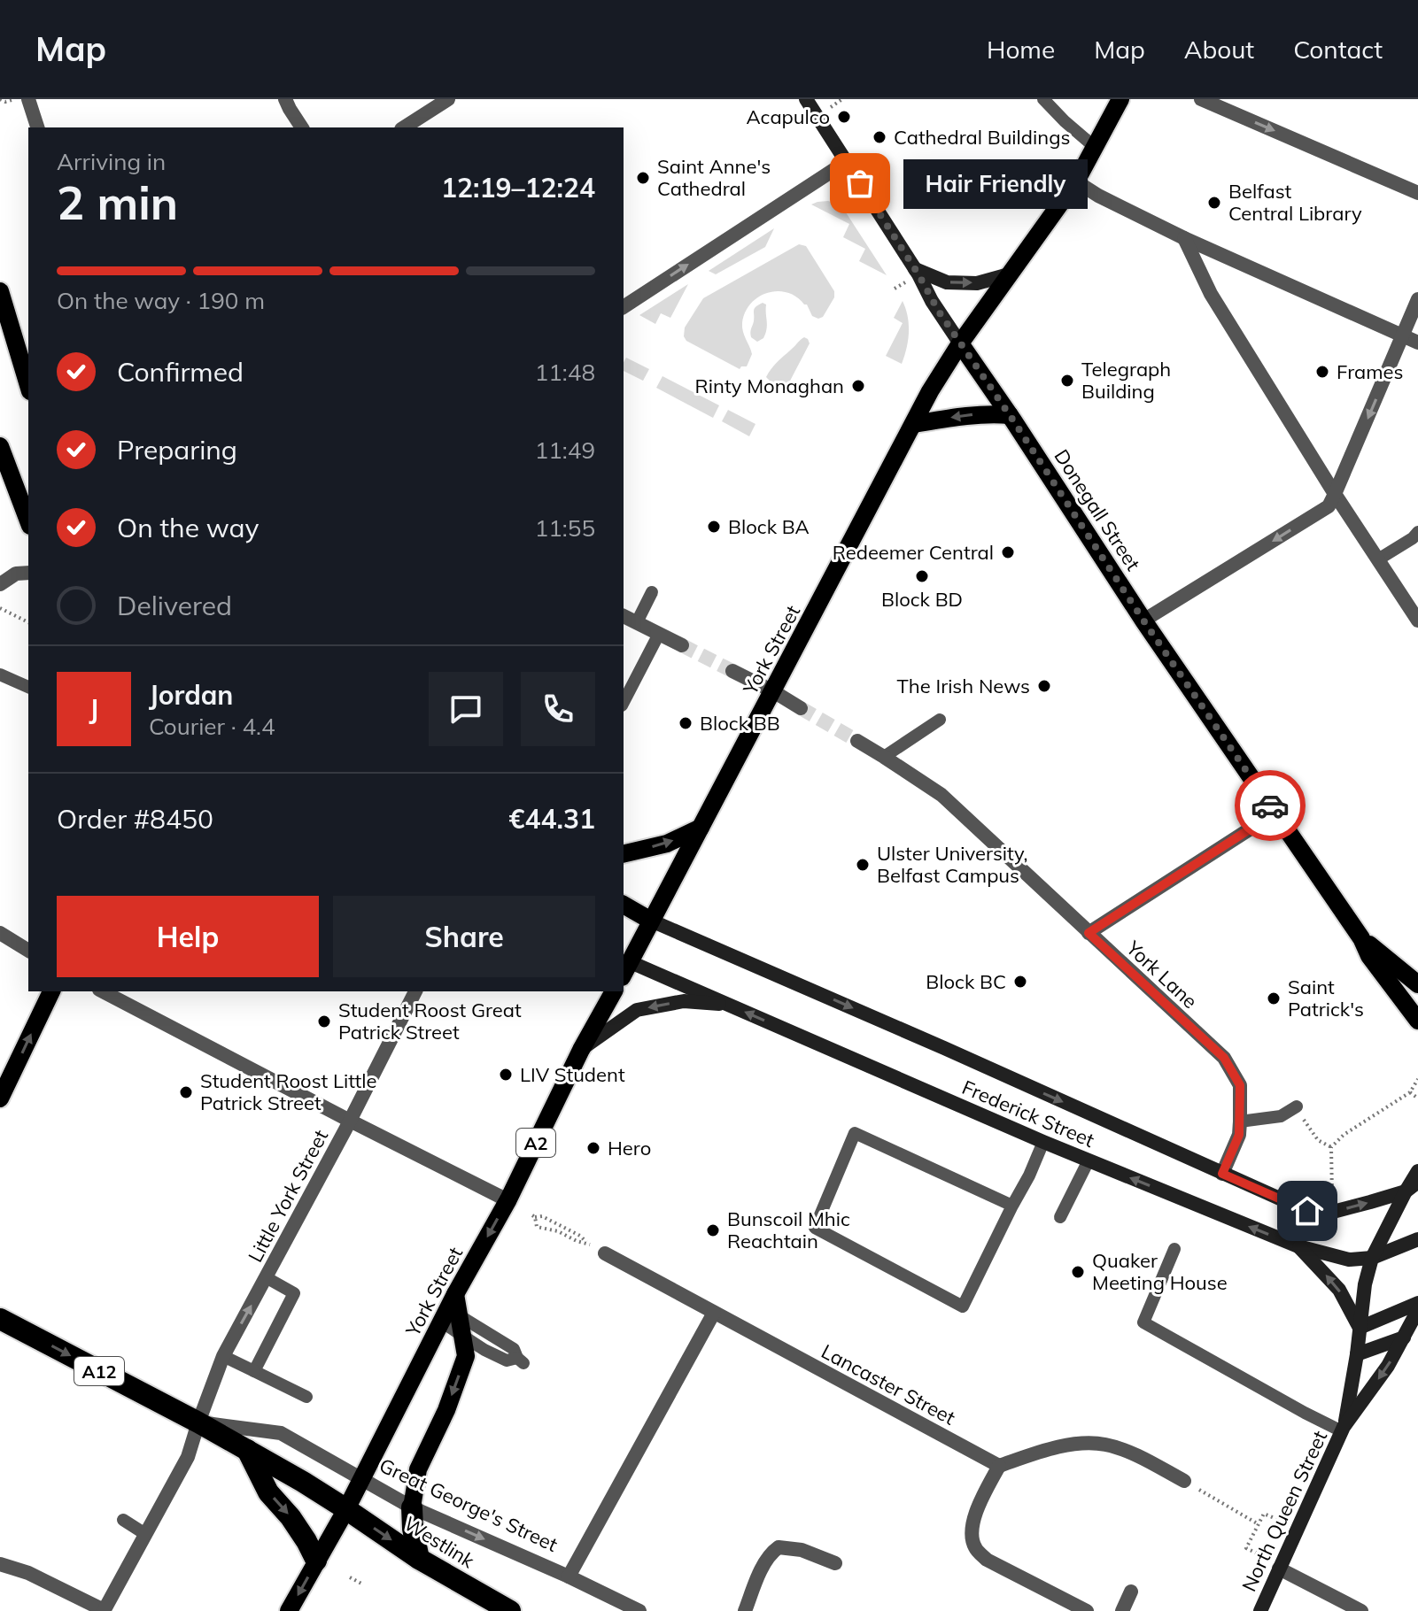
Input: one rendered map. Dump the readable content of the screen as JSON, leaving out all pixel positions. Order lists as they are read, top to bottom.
{
  "streets": {
    "highway": ["A12", "Great George's Street", "Westlink"],
    "main road": [
      "Donegall Street",
      "York Street",
      "Frederick Street",
      "A2",
      "North Queen Street"
    ],
    "street": ["York Lane", "Little York Street", "Lancaster Street"]
  },
  "crossings": [
    ["Donegall Street", "York Street"],
    ["York Street", "Frederick Street"],
    ["York Street", "Great George's Street"],
    ["York Street", "Westlink"],
    ["York Lane", "Frederick Street"],
    ["Frederick Street", "North Queen Street"],
    ["Little York Street", "Great George's Street"],
    ["Great George's Street", "Westlink"]
  ],
  "one_way": ["Great George's Street", "Westlink"],
  "places": [
    "Acapulco",
    "Cathedral Buildings",
    "Saint Anne's Cathedral",
    "Hair Friendly",
    "Belfast Central Library",
    "Frames",
    "Telegraph Building",
    "Rinty Monaghan",
    "Block BA",
    "Redeemer Central",
    "Block BD",
    "The Irish News",
    "Block BB",
    "Ulster University, Belfast Campus",
    "Block BC",
    "Saint Patrick's",
    "Student Roost Great Patrick Street",
    "LIV Student",
    "Student Roost Little Patrick Street",
    "Hero",
    "Bunscoil Mhic Reachtain",
    "Quaker Meeting House"
  ],
  "page": {
    "header": "Map",
    "nav": [
      "Home",
      "Map",
      "About",
      "Contact"
    ],
    "heading": ["2 min", "Arriving in", "12:19–12:24"],
    "panel": [
      "Jordan",
      "Courier · 4.4",
      "Order #8450",
      "€44.31"
    ],
    "bubble": "Hair Friendly",
    "bar": "On the way · 190 m",
    "list": [
      ["Confirmed", "11:48"],
      ["Preparing", "11:49"],
      ["On the way", "11:55"],
      "Delivered"
    ],
    "round": "J",
    "buttons": ["Help", "Share"]
  }
}
